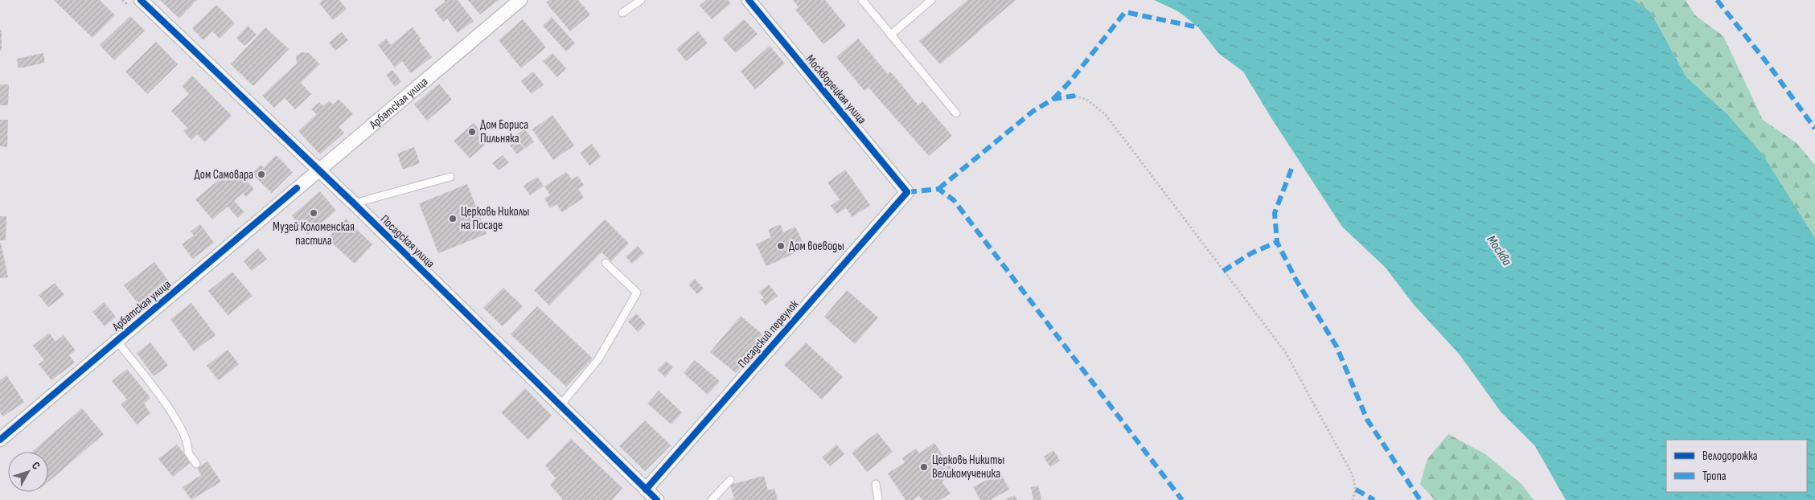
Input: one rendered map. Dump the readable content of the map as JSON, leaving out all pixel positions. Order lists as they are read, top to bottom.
{
  "streets": {
    "street": [
      "Москворецкая улица",
      "Арбатская улица",
      "Посадская улица",
      "Посадский переулок"
    ]
  },
  "crossings": [
    ["Москворецкая улица", "Посадский переулок"],
    ["Арбатская улица", "Посадская улица"],
    ["Посадская улица", "Посадский переулок"]
  ],
  "water": ["Москва"],
  "places": [
    "Дом Бориса Пильняка",
    "Дом Самовара",
    "Музей Коломенская пастила",
    "Церковь Николы на Посаде",
    "Дом воеводы",
    "Церковь Никиты Великомученика"
  ],
  "legend": ["Велодорожка", "Тропа"],
  "north": "top right"
}
